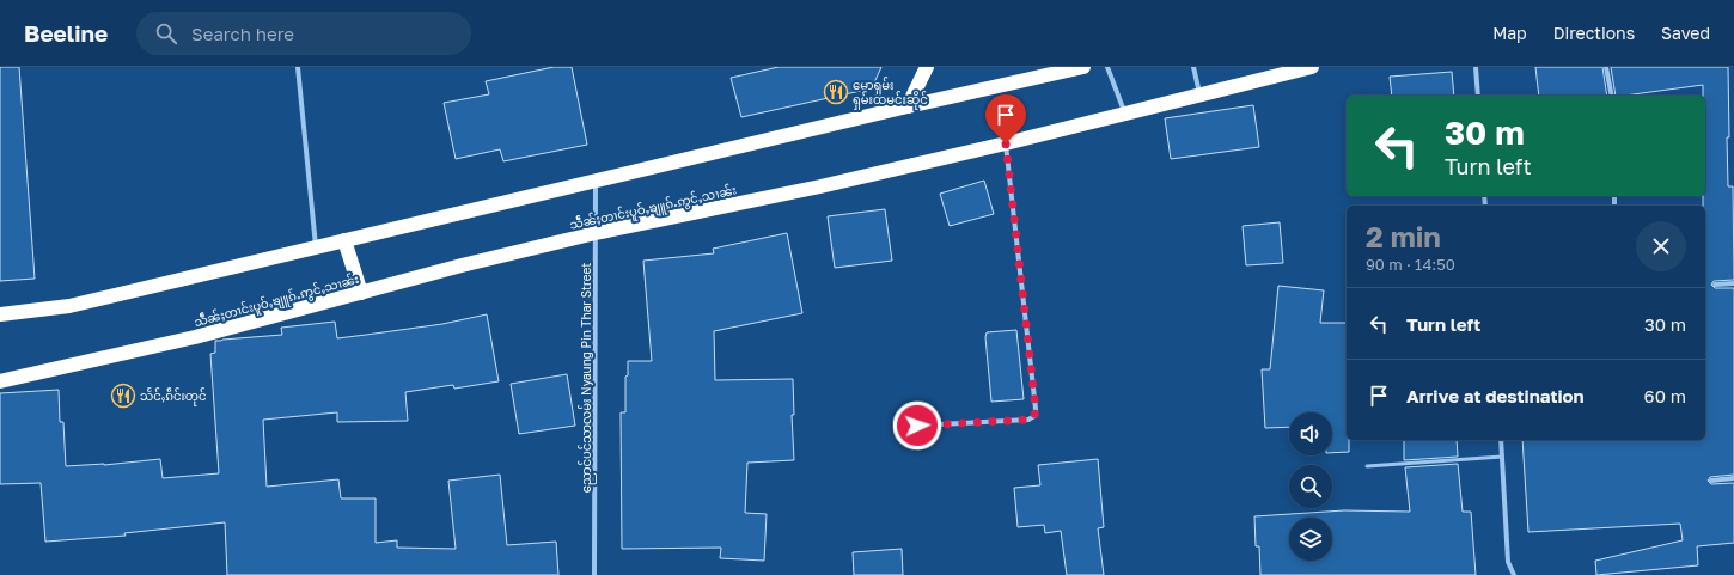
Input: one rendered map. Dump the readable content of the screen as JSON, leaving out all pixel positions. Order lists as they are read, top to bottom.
{
  "streets": {
    "highway": ["သဵႅၼ်ႈတၢင်းပူဝ်ႇၶျူၵ်ႉဢွင်ႇသၢၼ်း"],
    "street": ["ညောင်ပင်သာလမ်း Nyaung Pin Thar Street"]
  },
  "crossings": [
    ["သဵႅၼ်ႈတၢင်းပူဝ်ႇၶျူၵ်ႉဢွင်ႇသၢၼ်း", "ညောင်ပင်သာလမ်း Nyaung Pin Thar Street"]
  ],
  "places": {
    "restaurant": ["မောရှမ်း ရှမ်းထမင်းဆိုင်", "သႅင်ႇၵဵင်းတုင်"]
  },
  "page": {
    "header": "Beeline",
    "search": "Search here",
    "nav": ["Map", "Directions", "Saved"],
    "turn": ["30 m", "Turn left"],
    "heading": ["2 min", "90 m · 14:50"],
    "list": [
      {
        "name": "Turn left",
        "value": "30 m"
      },
      {
        "name": "Arrive at destination",
        "value": "60 m"
      }
    ]
  }
}
